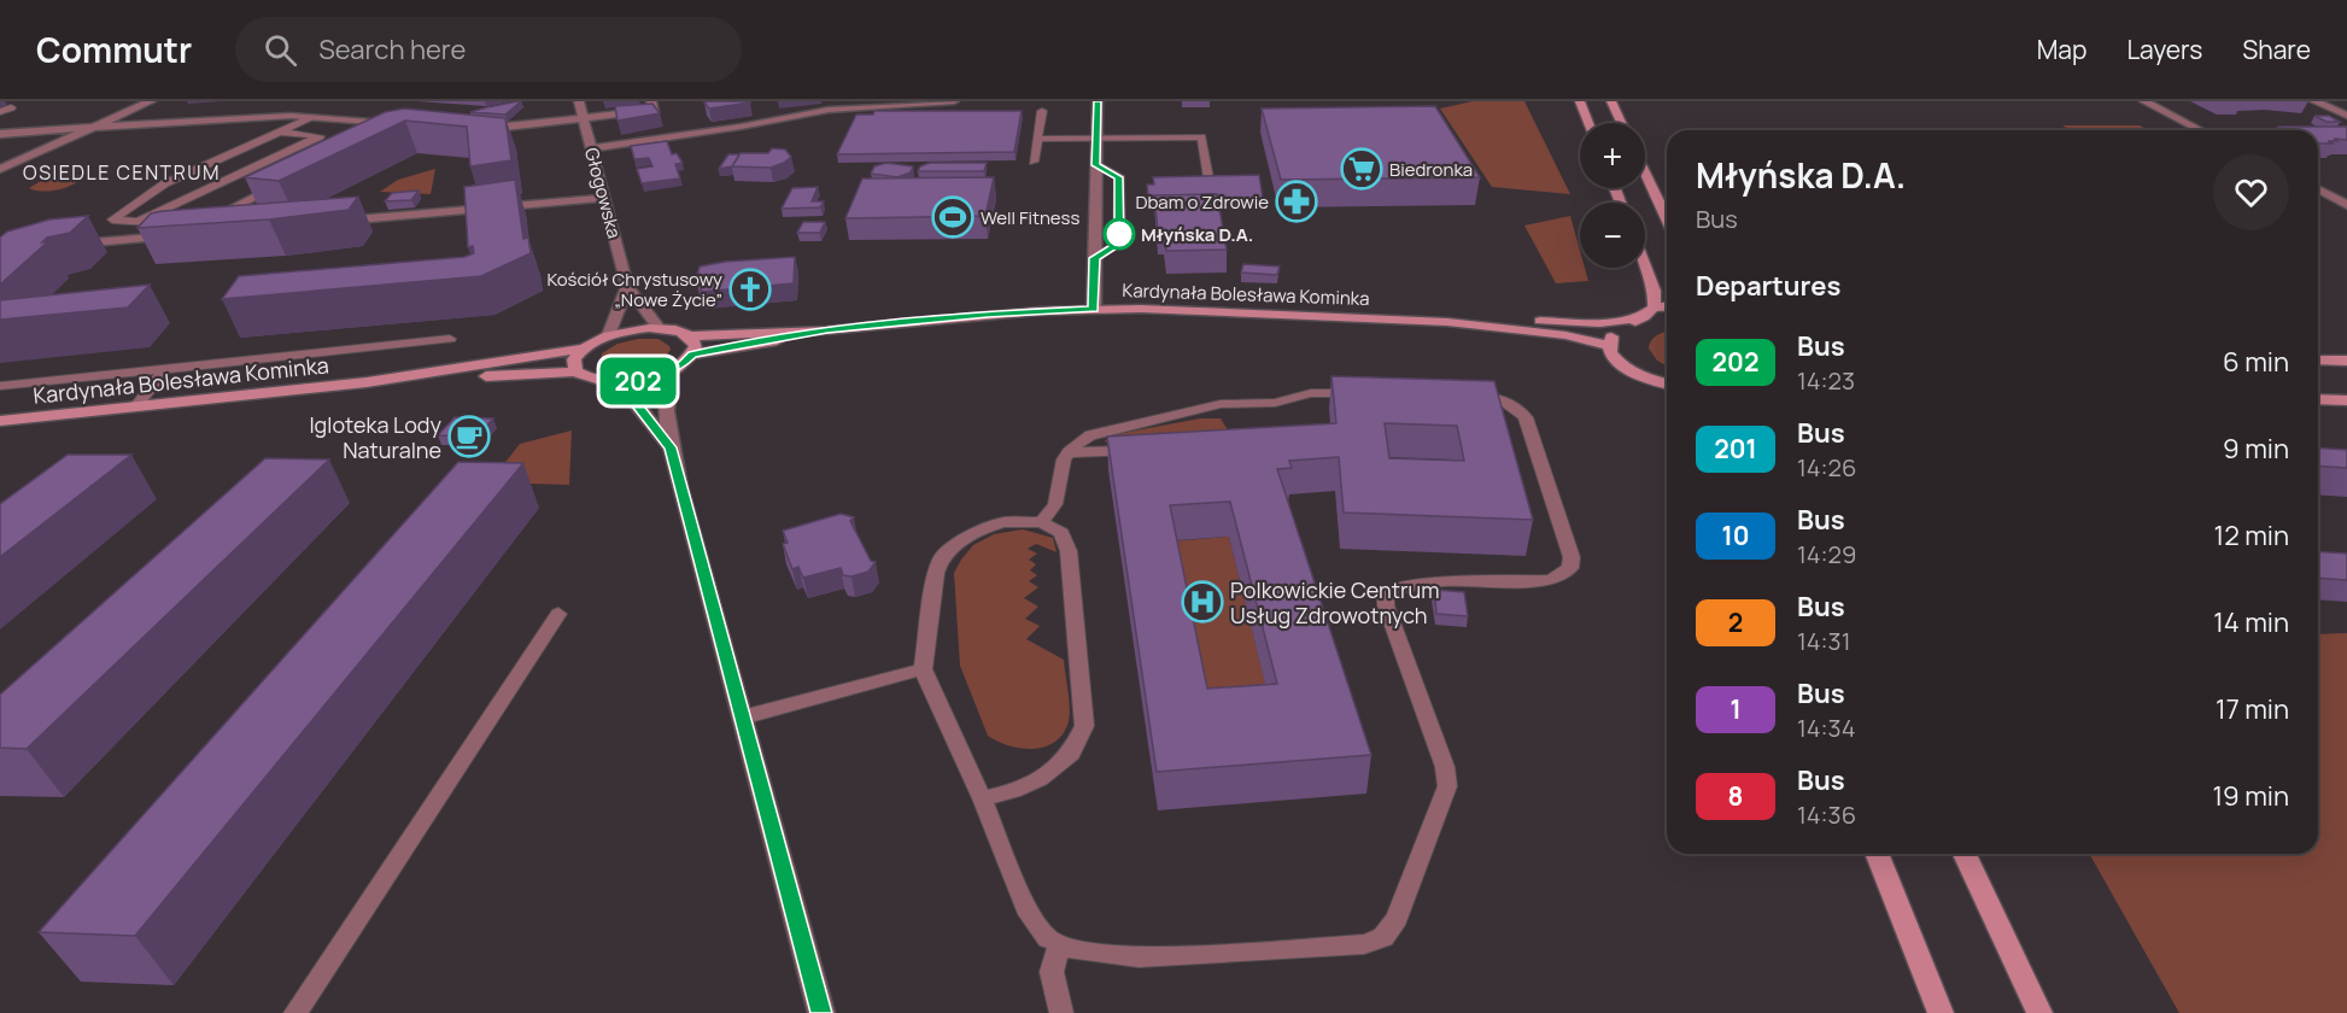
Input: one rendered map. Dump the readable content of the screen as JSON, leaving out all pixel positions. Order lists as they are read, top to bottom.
{
  "streets": {
    "street": ["Głogowska", "Kardynała Bolesława Kominka"]
  },
  "crossings": [
    ["Głogowska", "Kardynała Bolesława Kominka"]
  ],
  "districts": ["OSIEDLE CENTRUM"],
  "places": {
    "supermarket": ["Biedronka"],
    "pharmacy": ["Dbam o Zdrowie"],
    "sports": ["Well Fitness"],
    "other": ["Młyńska D.A."],
    "church": ["Kościół Chrystusowy „Nowe Życie”"],
    "cafe": ["Igloteka Lody Naturalne"],
    "hospital": ["Polkowickie Centrum Usług Zdrowotnych"]
  },
  "lines": ["bus line 202"],
  "page": {
    "header": "Commutr",
    "search": "Search here",
    "nav": ["Map", "Layers", "Share"],
    "on_map": "202",
    "map_buttons": ["+", "−"],
    "heading": [
      ["Młyńska D.A.", "Bus"],
      "Departures"
    ],
    "list": [
      {
        "mark": "202",
        "name": "Bus",
        "note": "14:23",
        "value": "6 min"
      },
      {
        "mark": "201",
        "name": "Bus",
        "note": "14:26",
        "value": "9 min"
      },
      {
        "mark": "10",
        "name": "Bus",
        "note": "14:29",
        "value": "12 min"
      },
      {
        "mark": "2",
        "name": "Bus",
        "note": "14:31",
        "value": "14 min"
      },
      {
        "mark": "1",
        "name": "Bus",
        "note": "14:34",
        "value": "17 min"
      },
      {
        "mark": "8",
        "name": "Bus",
        "note": "14:36",
        "value": "19 min"
      }
    ]
  }
}
